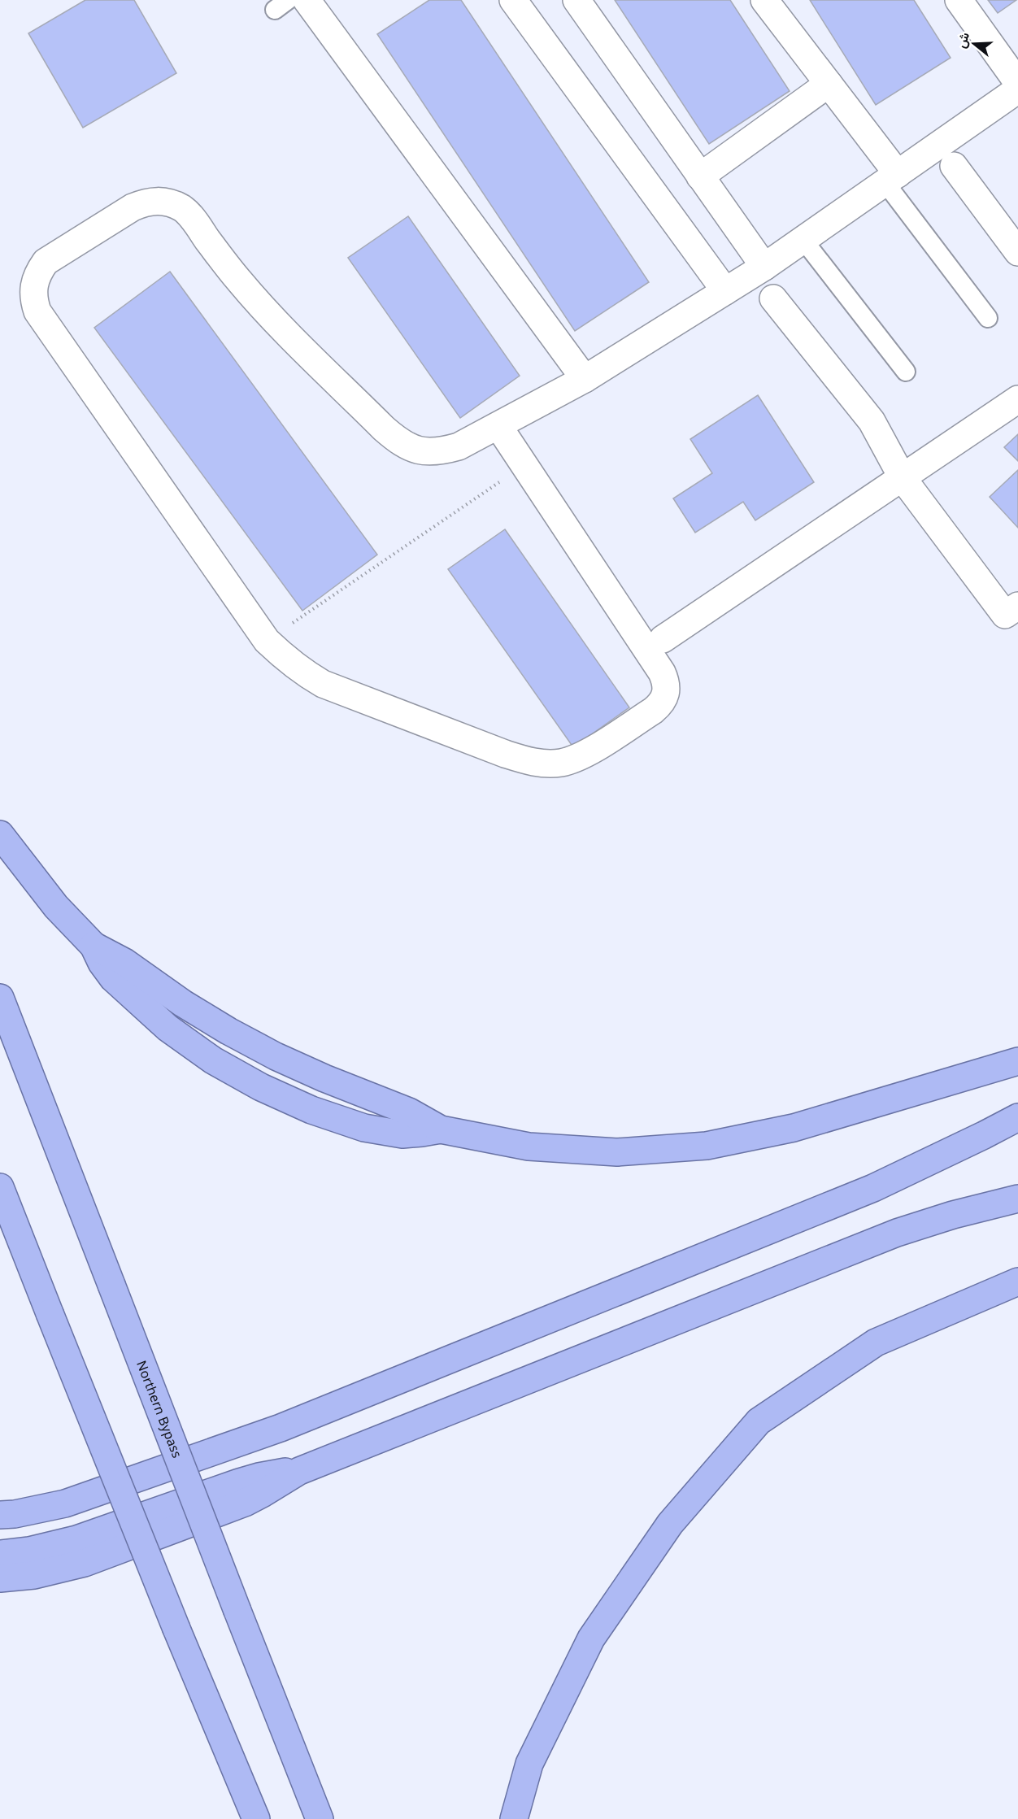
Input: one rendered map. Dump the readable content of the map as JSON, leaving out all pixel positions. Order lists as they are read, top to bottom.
{
  "streets": {
    "highway": ["Northern Bypass"]
  },
  "north": "left"
}
